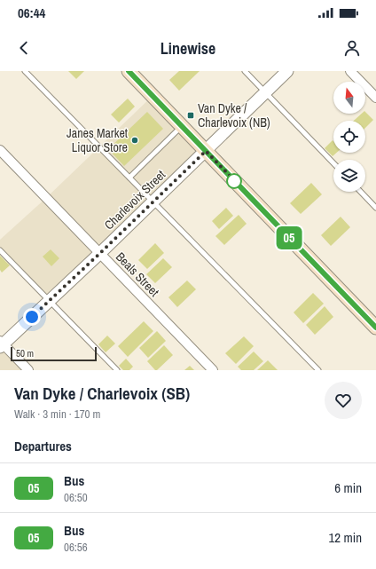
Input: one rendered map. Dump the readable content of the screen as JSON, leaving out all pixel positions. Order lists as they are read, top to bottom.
{
  "streets": {
    "street": ["Charlevoix Street", "Beals Street"]
  },
  "crossings": [
    ["Charlevoix Street", "Beals Street"]
  ],
  "places": {
    "transit": ["Van Dyke / Charlevoix (NB)"],
    "other": ["Janes Market Liquor Store"]
  },
  "lines": ["bus line 05"],
  "scale_bar": "50 m",
  "north": "top",
  "page": {
    "status": "06:44",
    "header": "Linewise",
    "on_map": "05",
    "scale": "50 m",
    "heading": [
      ["Van Dyke / Charlevoix (SB)", "Walk · 3 min · 170 m"],
      "Departures"
    ],
    "list": [
      {
        "mark": "05",
        "name": "Bus",
        "note": "06:50",
        "value": "6 min"
      },
      {
        "mark": "05",
        "name": "Bus",
        "note": "06:56",
        "value": "12 min"
      }
    ]
  }
}
